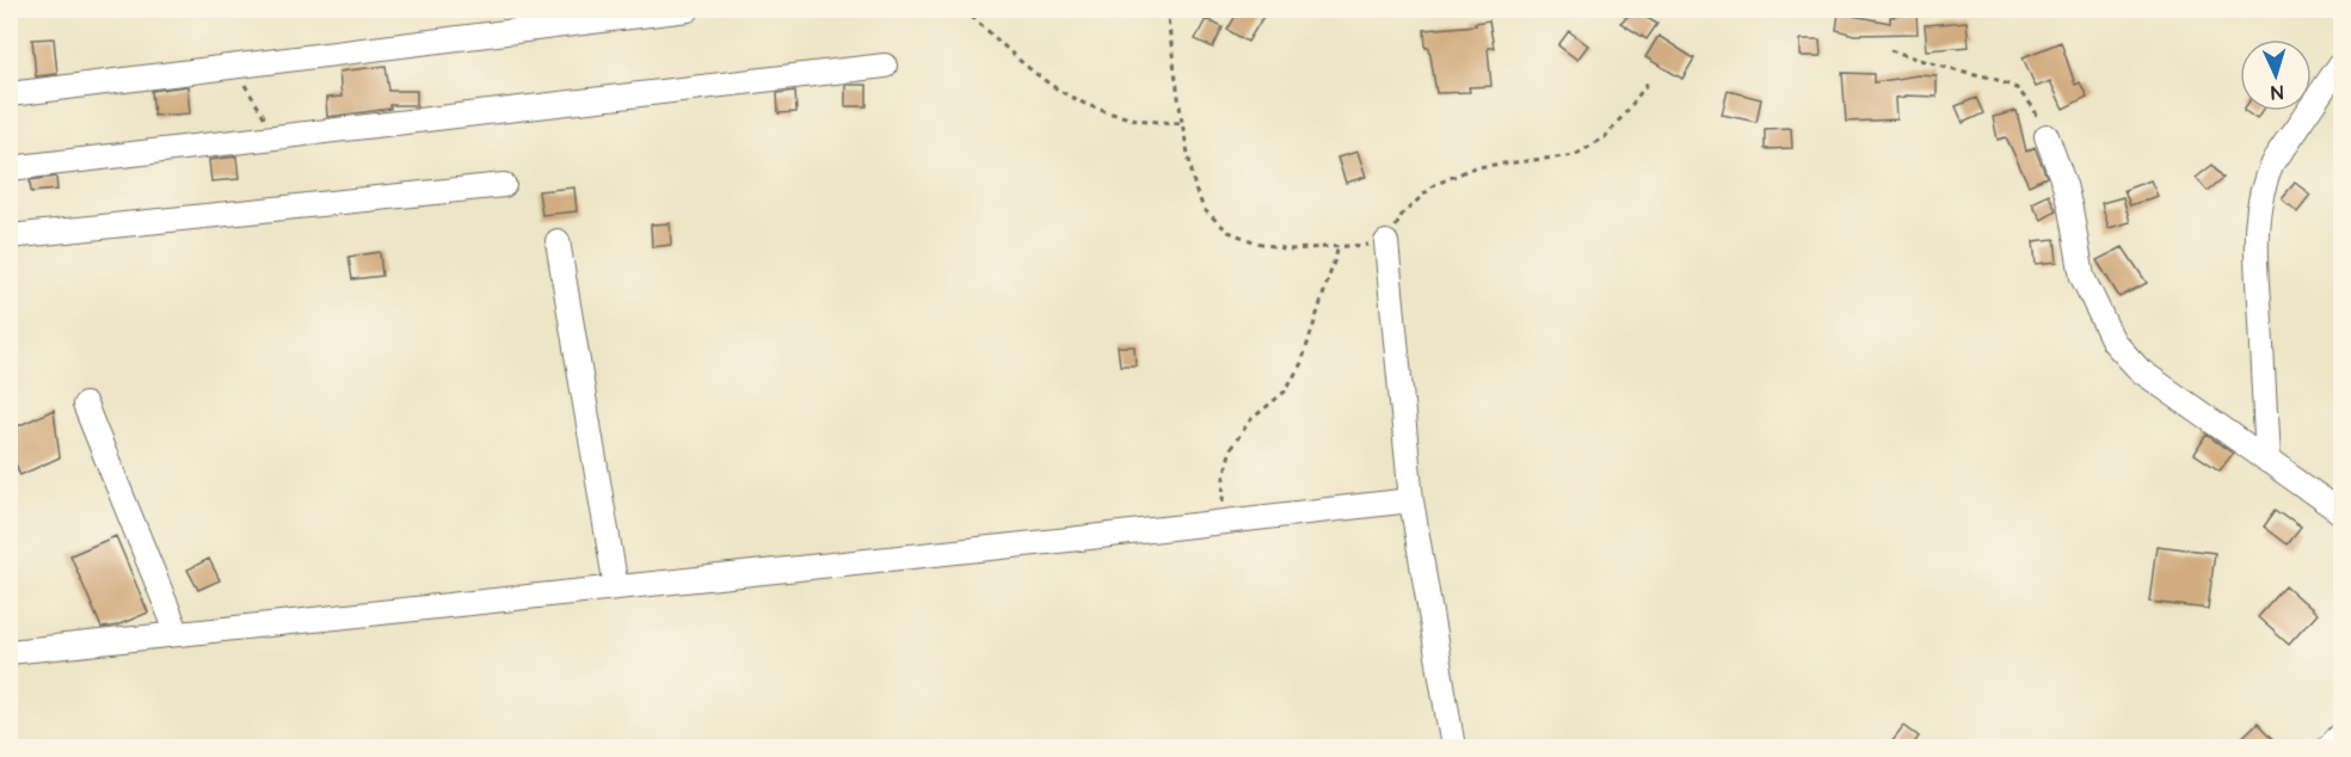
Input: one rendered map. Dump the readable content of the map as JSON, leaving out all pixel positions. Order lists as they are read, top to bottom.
{
  "north": "bottom"
}
